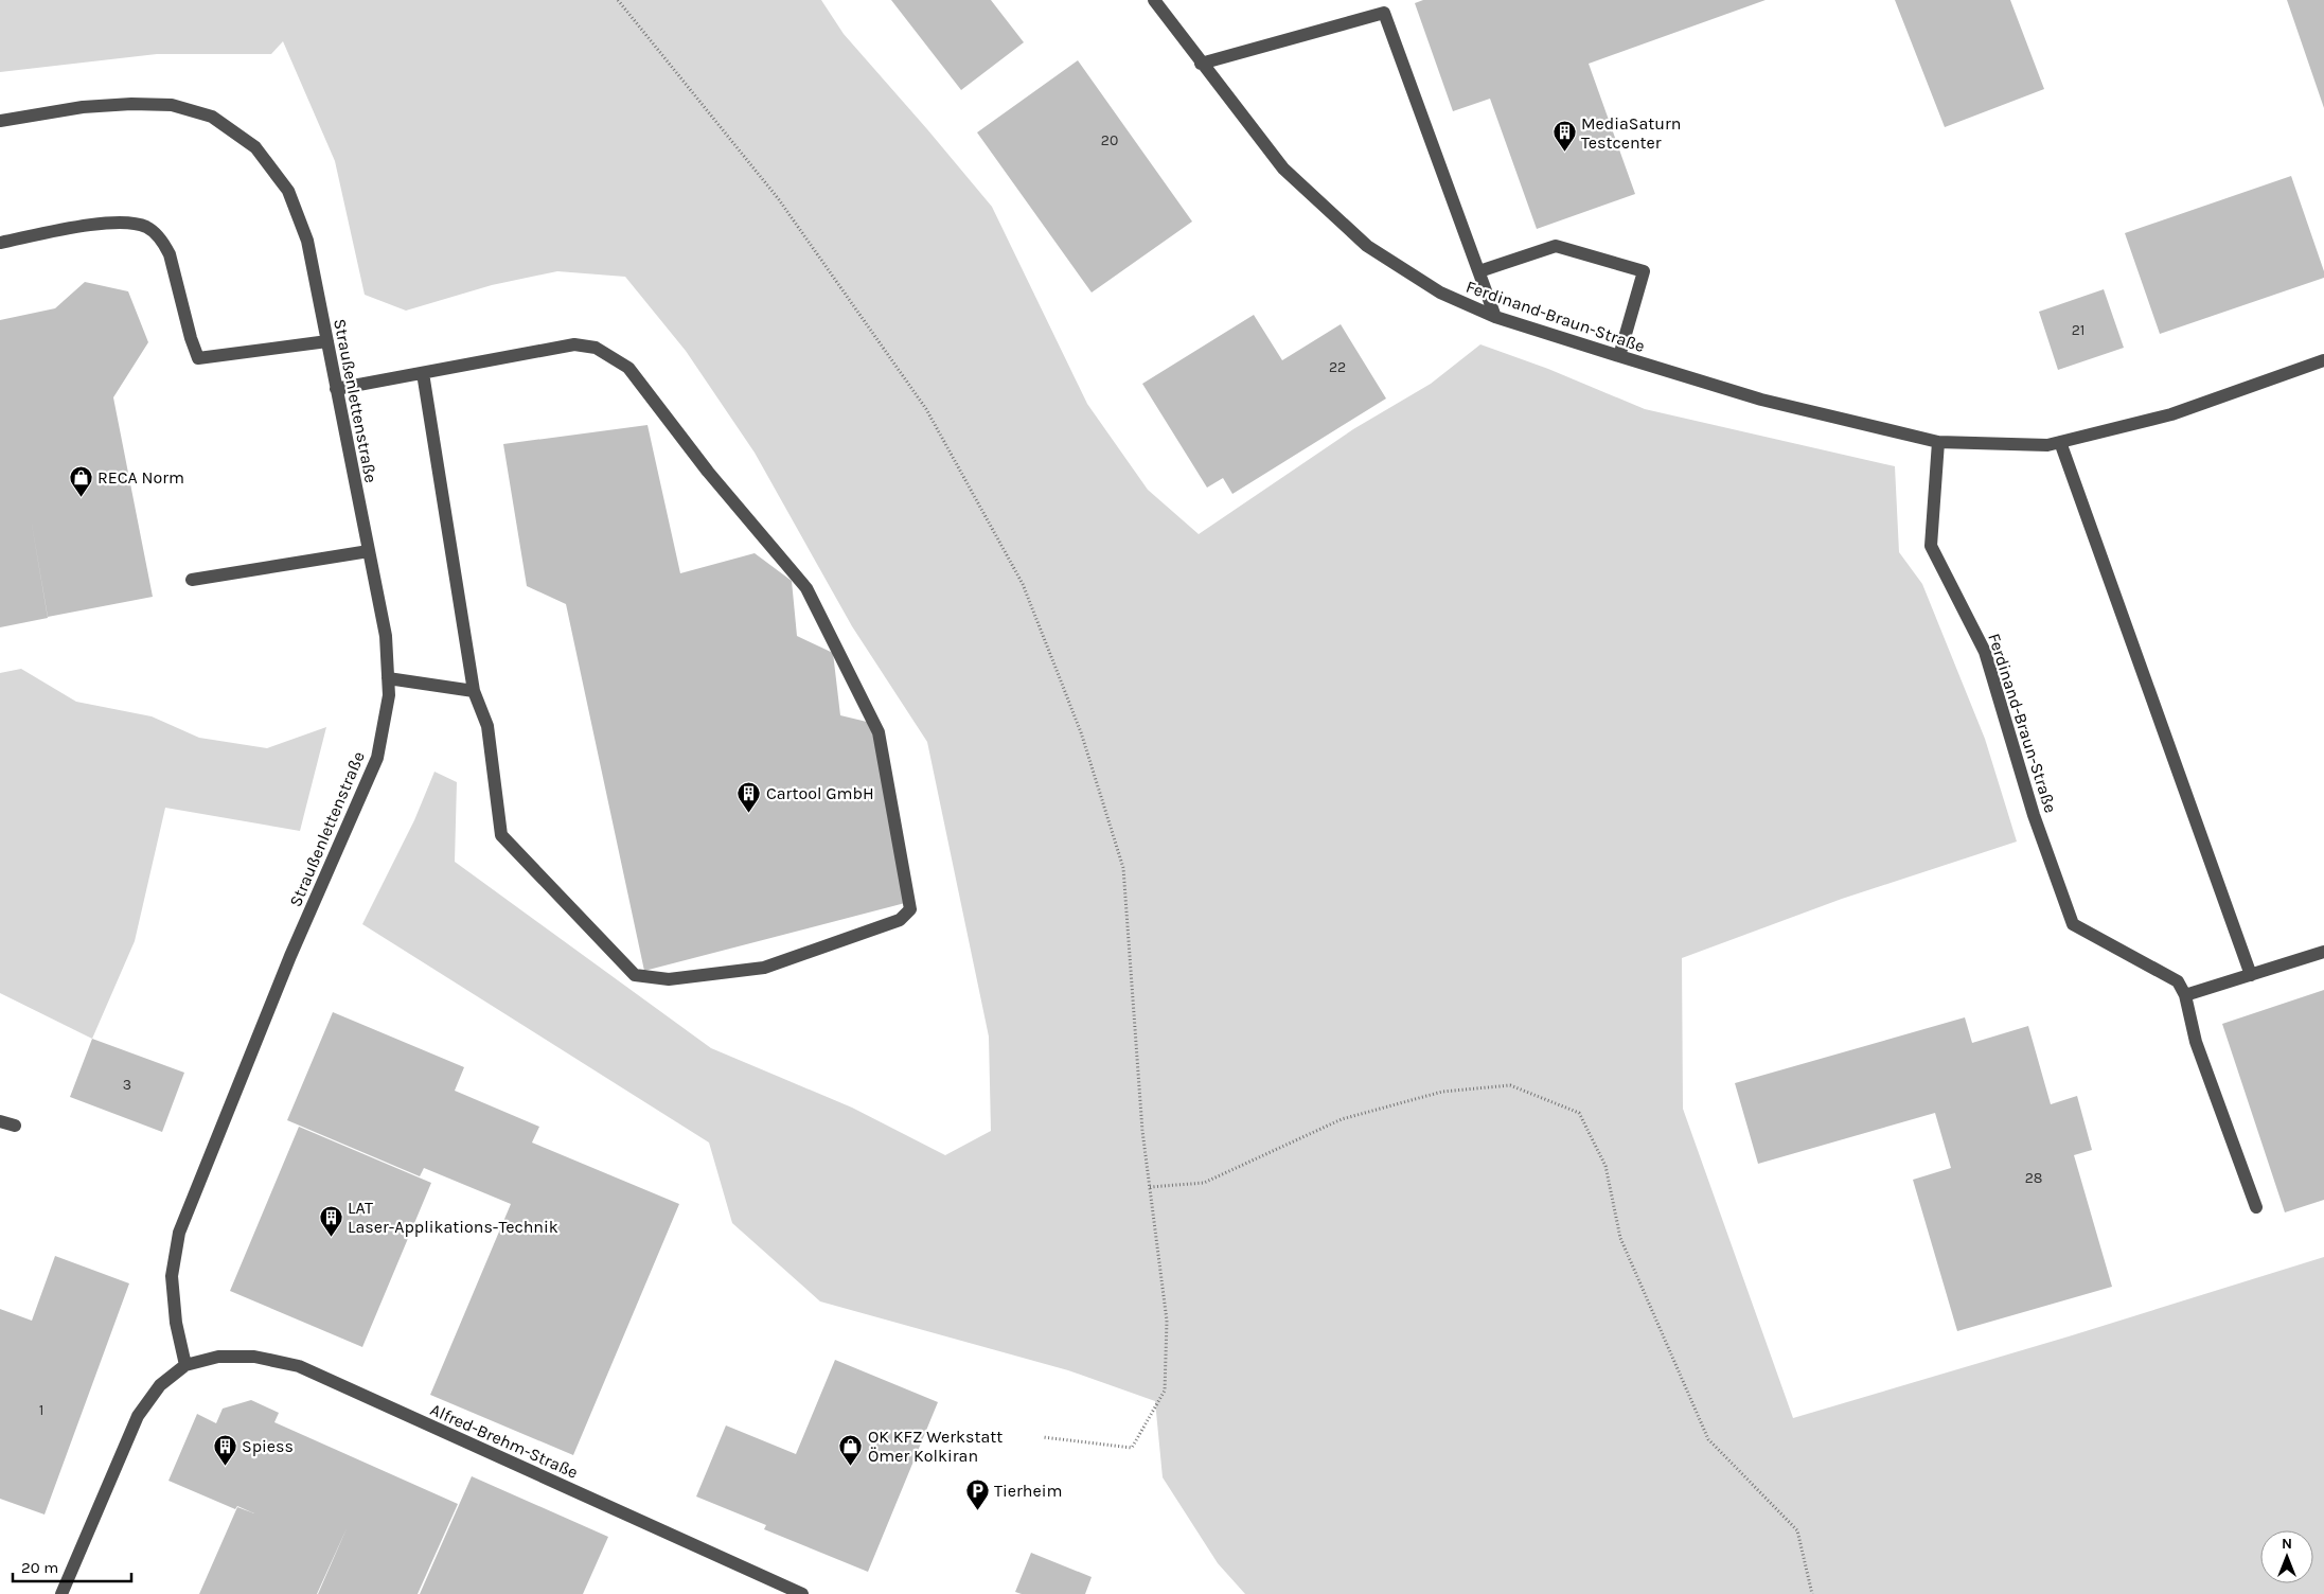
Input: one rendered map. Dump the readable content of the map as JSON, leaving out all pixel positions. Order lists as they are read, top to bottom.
{
  "streets": {
    "street": ["Ferdinand-Braun-Straße", "Straußenlettenstraße", "Alfred-Brehm-Straße"]
  },
  "crossings": [
    ["Straußenlettenstraße", "Alfred-Brehm-Straße"]
  ],
  "places": {
    "building": [
      "MediaSaturn Testcenter",
      "Cartool GmbH",
      "LAT Laser-Applikations-Technik",
      "Spiess"
    ],
    "shop": ["RECA Norm", "OK KFZ Werkstatt Ömer Kolkiran"],
    "parking": ["Tierheim"]
  },
  "house_numbers": [
    "20",
    "21",
    "22",
    "3",
    "28",
    "1"
  ],
  "scale_bar": "20 m",
  "north": "top"
}
